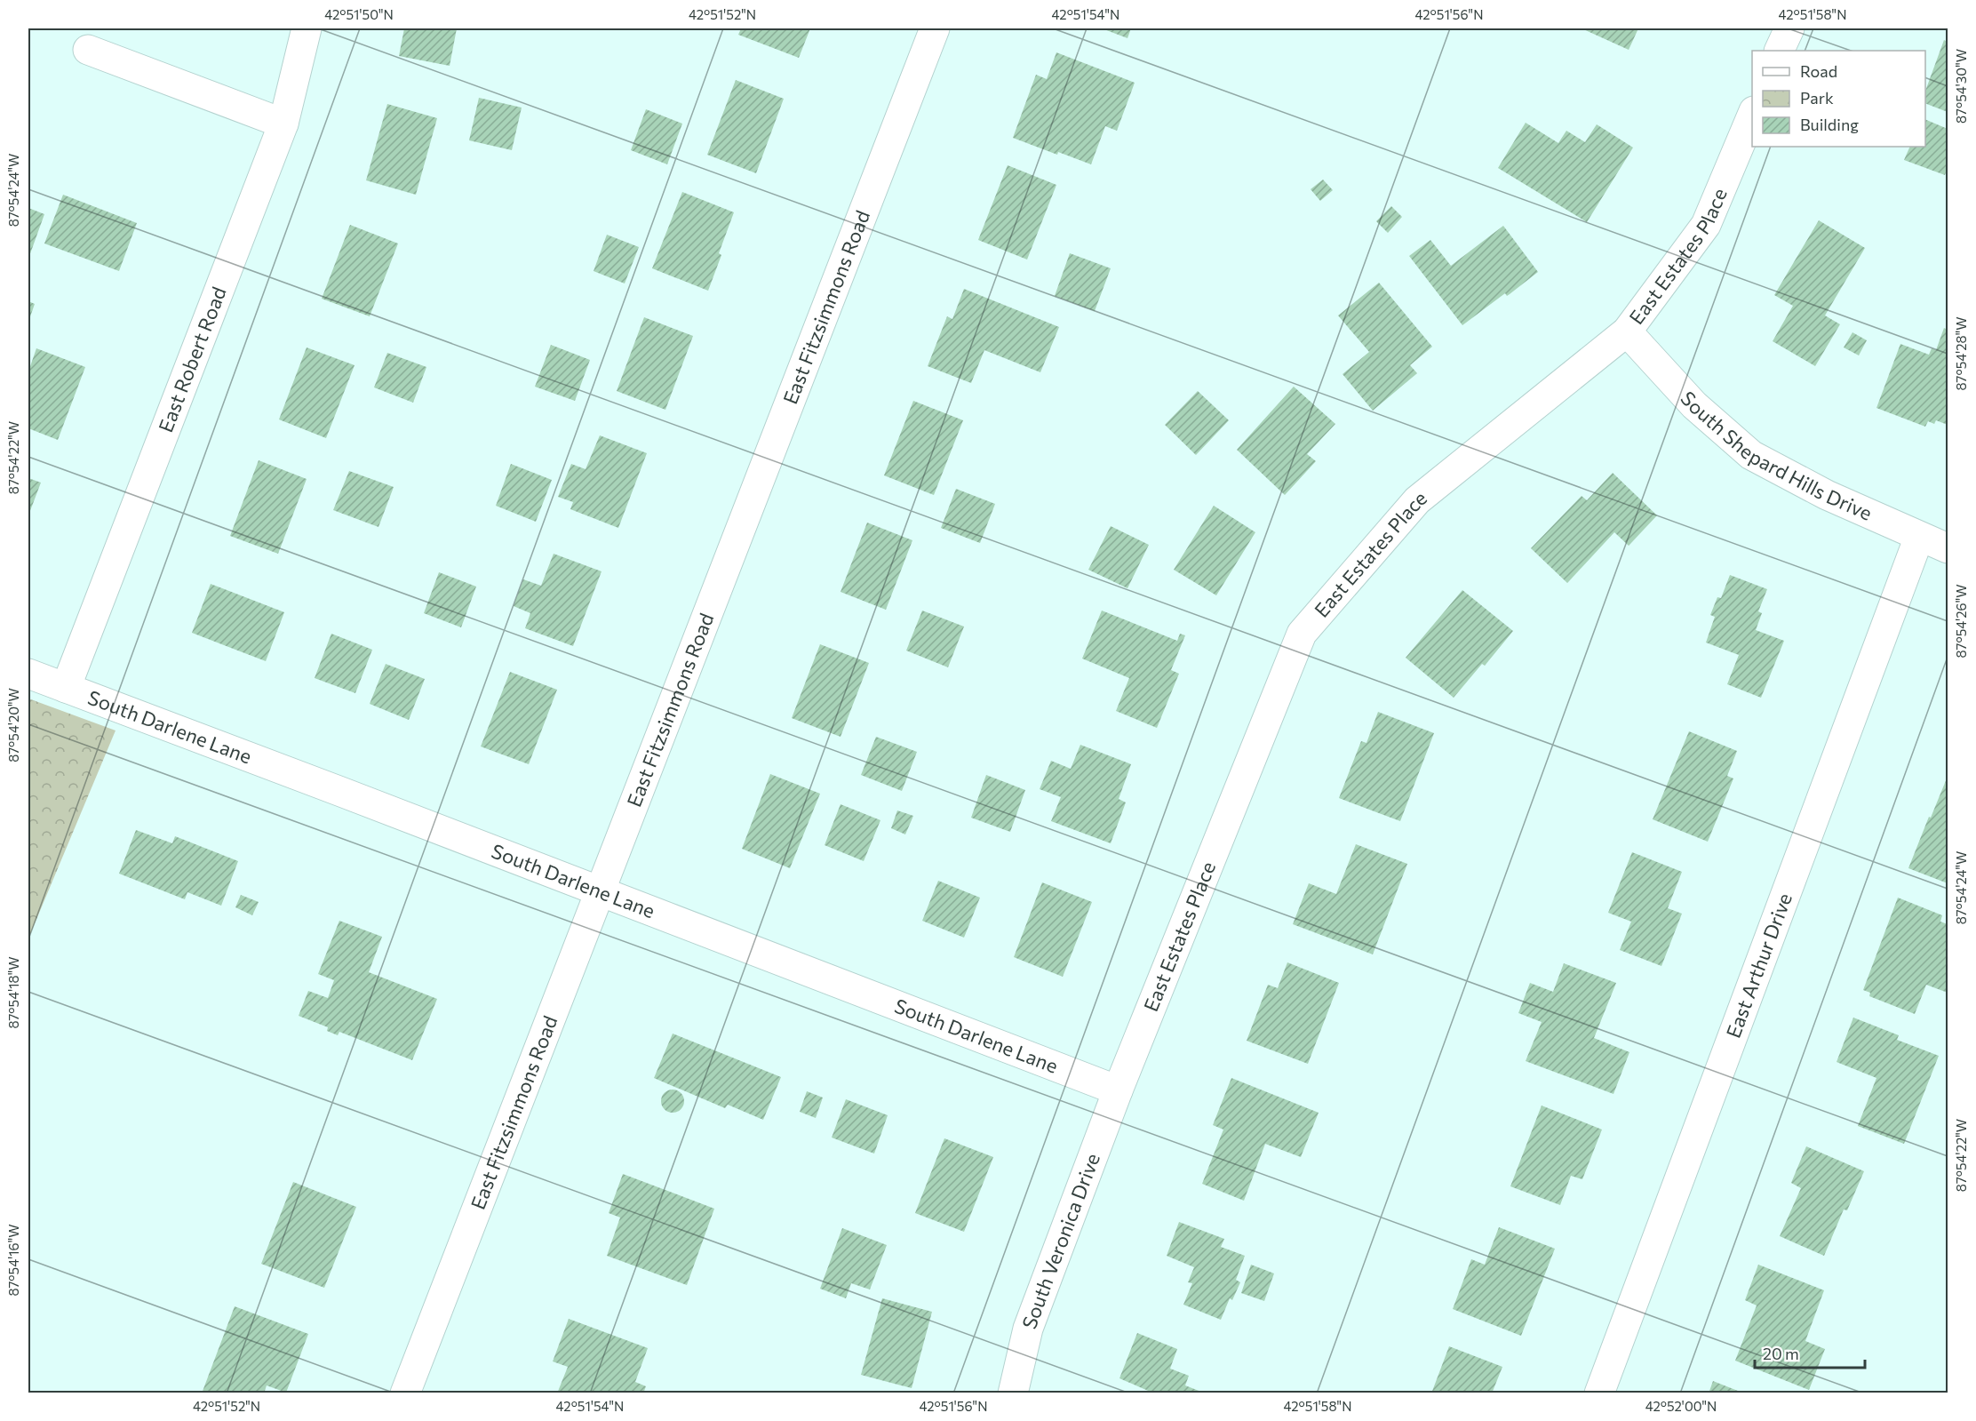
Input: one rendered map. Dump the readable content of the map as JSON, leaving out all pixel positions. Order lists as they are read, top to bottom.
{
  "streets": {
    "street": [
      "East Estates Place",
      "East Fitzsimmons Road",
      "East Robert Road",
      "South Shepard Hills Drive",
      "South Darlene Lane",
      "East Arthur Drive",
      "South Veronica Drive"
    ]
  },
  "crossings": [
    ["East Estates Place", "South Shepard Hills Drive"],
    ["East Estates Place", "South Darlene Lane"],
    ["East Estates Place", "South Veronica Drive"],
    ["East Fitzsimmons Road", "South Darlene Lane"],
    ["East Robert Road", "South Darlene Lane"],
    ["South Shepard Hills Drive", "East Arthur Drive"],
    ["South Darlene Lane", "South Veronica Drive"]
  ],
  "legend": ["Road", "Park", "Building"],
  "scale_bar": "20 m",
  "coordinates": [
    "42°51'50\"N",
    "42°51'52\"N",
    "42°51'54\"N",
    "42°51'56\"N",
    "42°51'58\"N",
    "87°54'30\"W",
    "87°54'24\"W",
    "87°54'28\"W",
    "87°54'22\"W",
    "87°54'26\"W",
    "87°54'20\"W",
    "87°54'18\"W",
    "87°54'16\"W",
    "42°52'00\"N"
  ]
}
